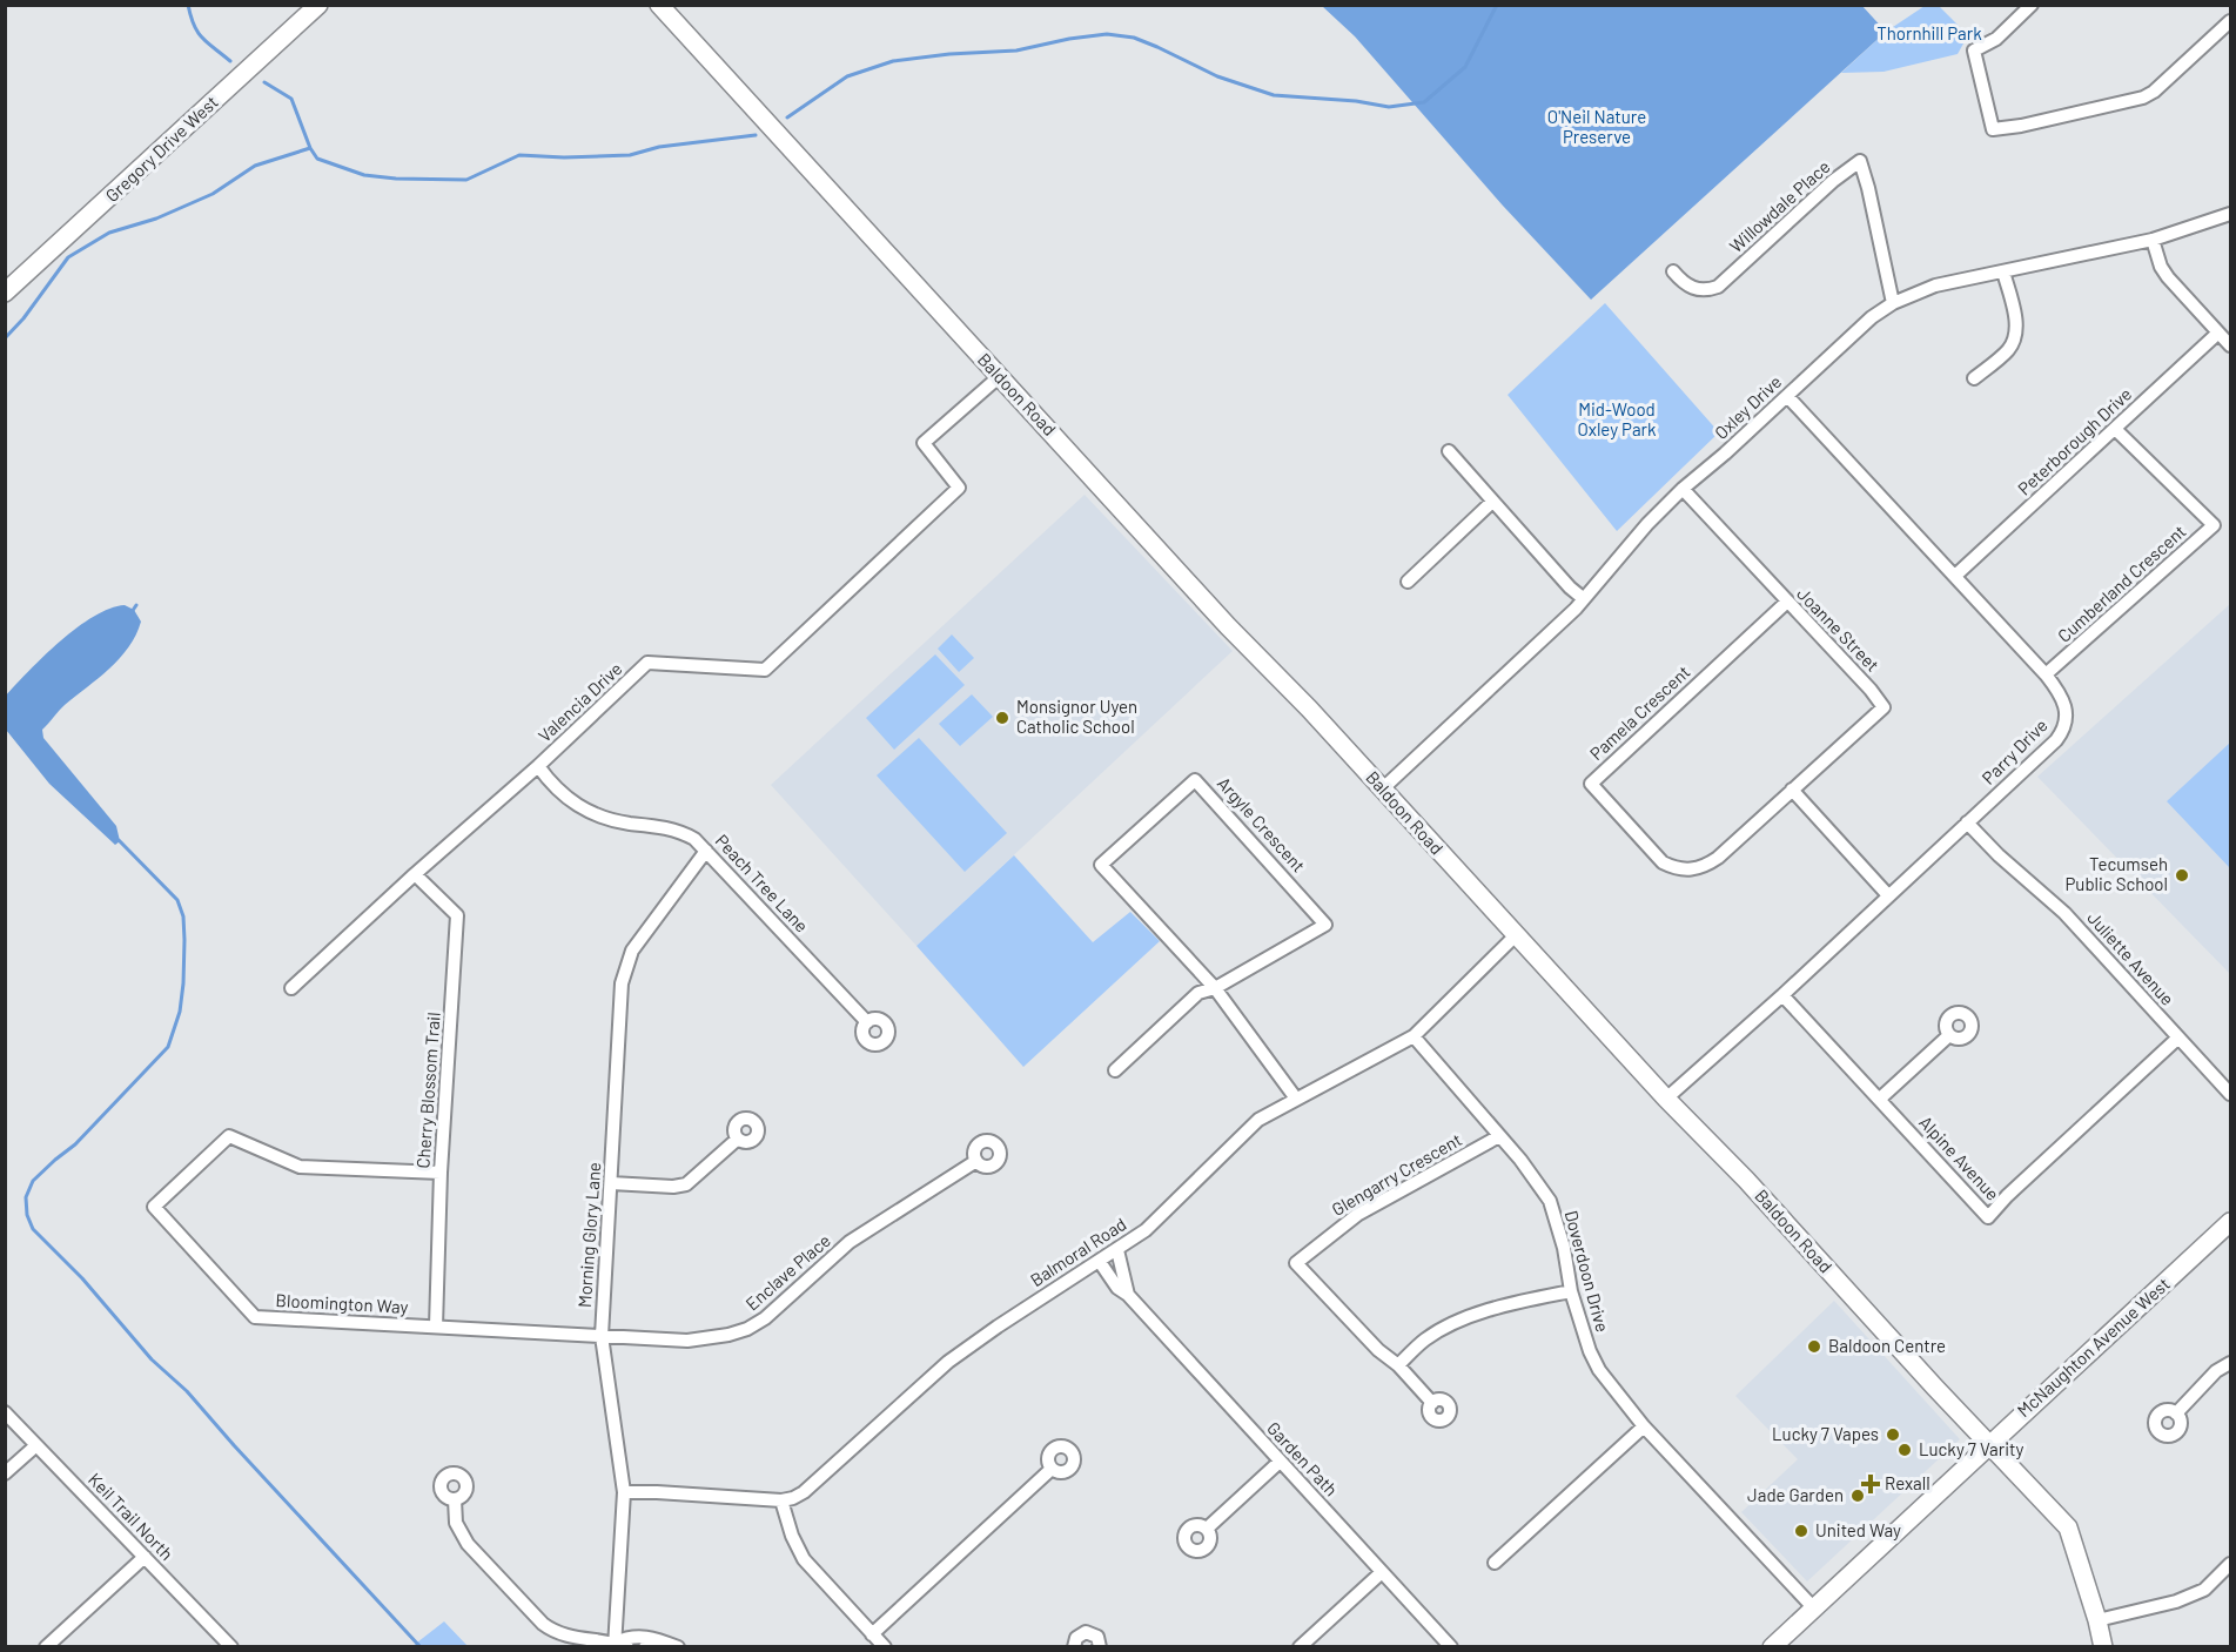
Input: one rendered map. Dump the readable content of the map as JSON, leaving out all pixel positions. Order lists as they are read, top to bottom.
{
  "streets": {
    "street": [
      "Gregory Drive West",
      "Willowdale Place",
      "Baldoon Road",
      "Oxley Drive",
      "Peterborough Drive",
      "Cumberland Crescent",
      "Joanne Street",
      "Valencia Drive",
      "Pamela Crescent",
      "Parry Drive",
      "Argyle Crescent",
      "Peach Tree Lane",
      "Juliette Avenue",
      "Cherry Blossom Trail",
      "Alpine Avenue",
      "Glengarry Crescent",
      "Morning Glory Lane",
      "Balmoral Road",
      "Doverdoon Drive",
      "Enclave Place",
      "Bloomington Way",
      "McNaughton Avenue West",
      "Garden Path",
      "Keil Trail North"
    ]
  },
  "crossings": [
    ["Willowdale Place", "Oxley Drive"],
    ["Baldoon Road", "Oxley Drive"],
    ["Baldoon Road", "Valencia Drive"],
    ["Baldoon Road", "Parry Drive"],
    ["Baldoon Road", "Balmoral Road"],
    ["Baldoon Road", "McNaughton Avenue West"],
    ["Oxley Drive", "Joanne Street"],
    ["Oxley Drive", "Parry Drive"],
    ["Peterborough Drive", "Cumberland Crescent"],
    ["Peterborough Drive", "Parry Drive"],
    ["Cumberland Crescent", "Parry Drive"],
    ["Joanne Street", "Pamela Crescent"],
    ["Valencia Drive", "Peach Tree Lane"],
    ["Valencia Drive", "Cherry Blossom Trail"],
    ["Parry Drive", "Juliette Avenue"],
    ["Parry Drive", "Alpine Avenue"],
    ["Argyle Crescent", "Balmoral Road"],
    ["Peach Tree Lane", "Morning Glory Lane"],
    ["Juliette Avenue", "Alpine Avenue"],
    ["Cherry Blossom Trail", "Bloomington Way"],
    ["Glengarry Crescent", "Doverdoon Drive"],
    ["Morning Glory Lane", "Enclave Place"],
    ["Morning Glory Lane", "Bloomington Way"],
    ["Balmoral Road", "Doverdoon Drive"],
    ["Balmoral Road", "Garden Path"],
    ["Doverdoon Drive", "McNaughton Avenue West"],
    ["Enclave Place", "Bloomington Way"]
  ],
  "parks": ["Thornhill Park", "O'Neil Nature Preserve", "Mid-Wood Oxley Park"],
  "places": {
    "other": [
      "Monsignor Uyen Catholic School",
      "Tecumseh Public School",
      "Baldoon Centre",
      "Lucky 7 Vapes",
      "Lucky 7 Varity",
      "Jade Garden",
      "United Way"
    ],
    "health": ["Rexall"]
  }
}
